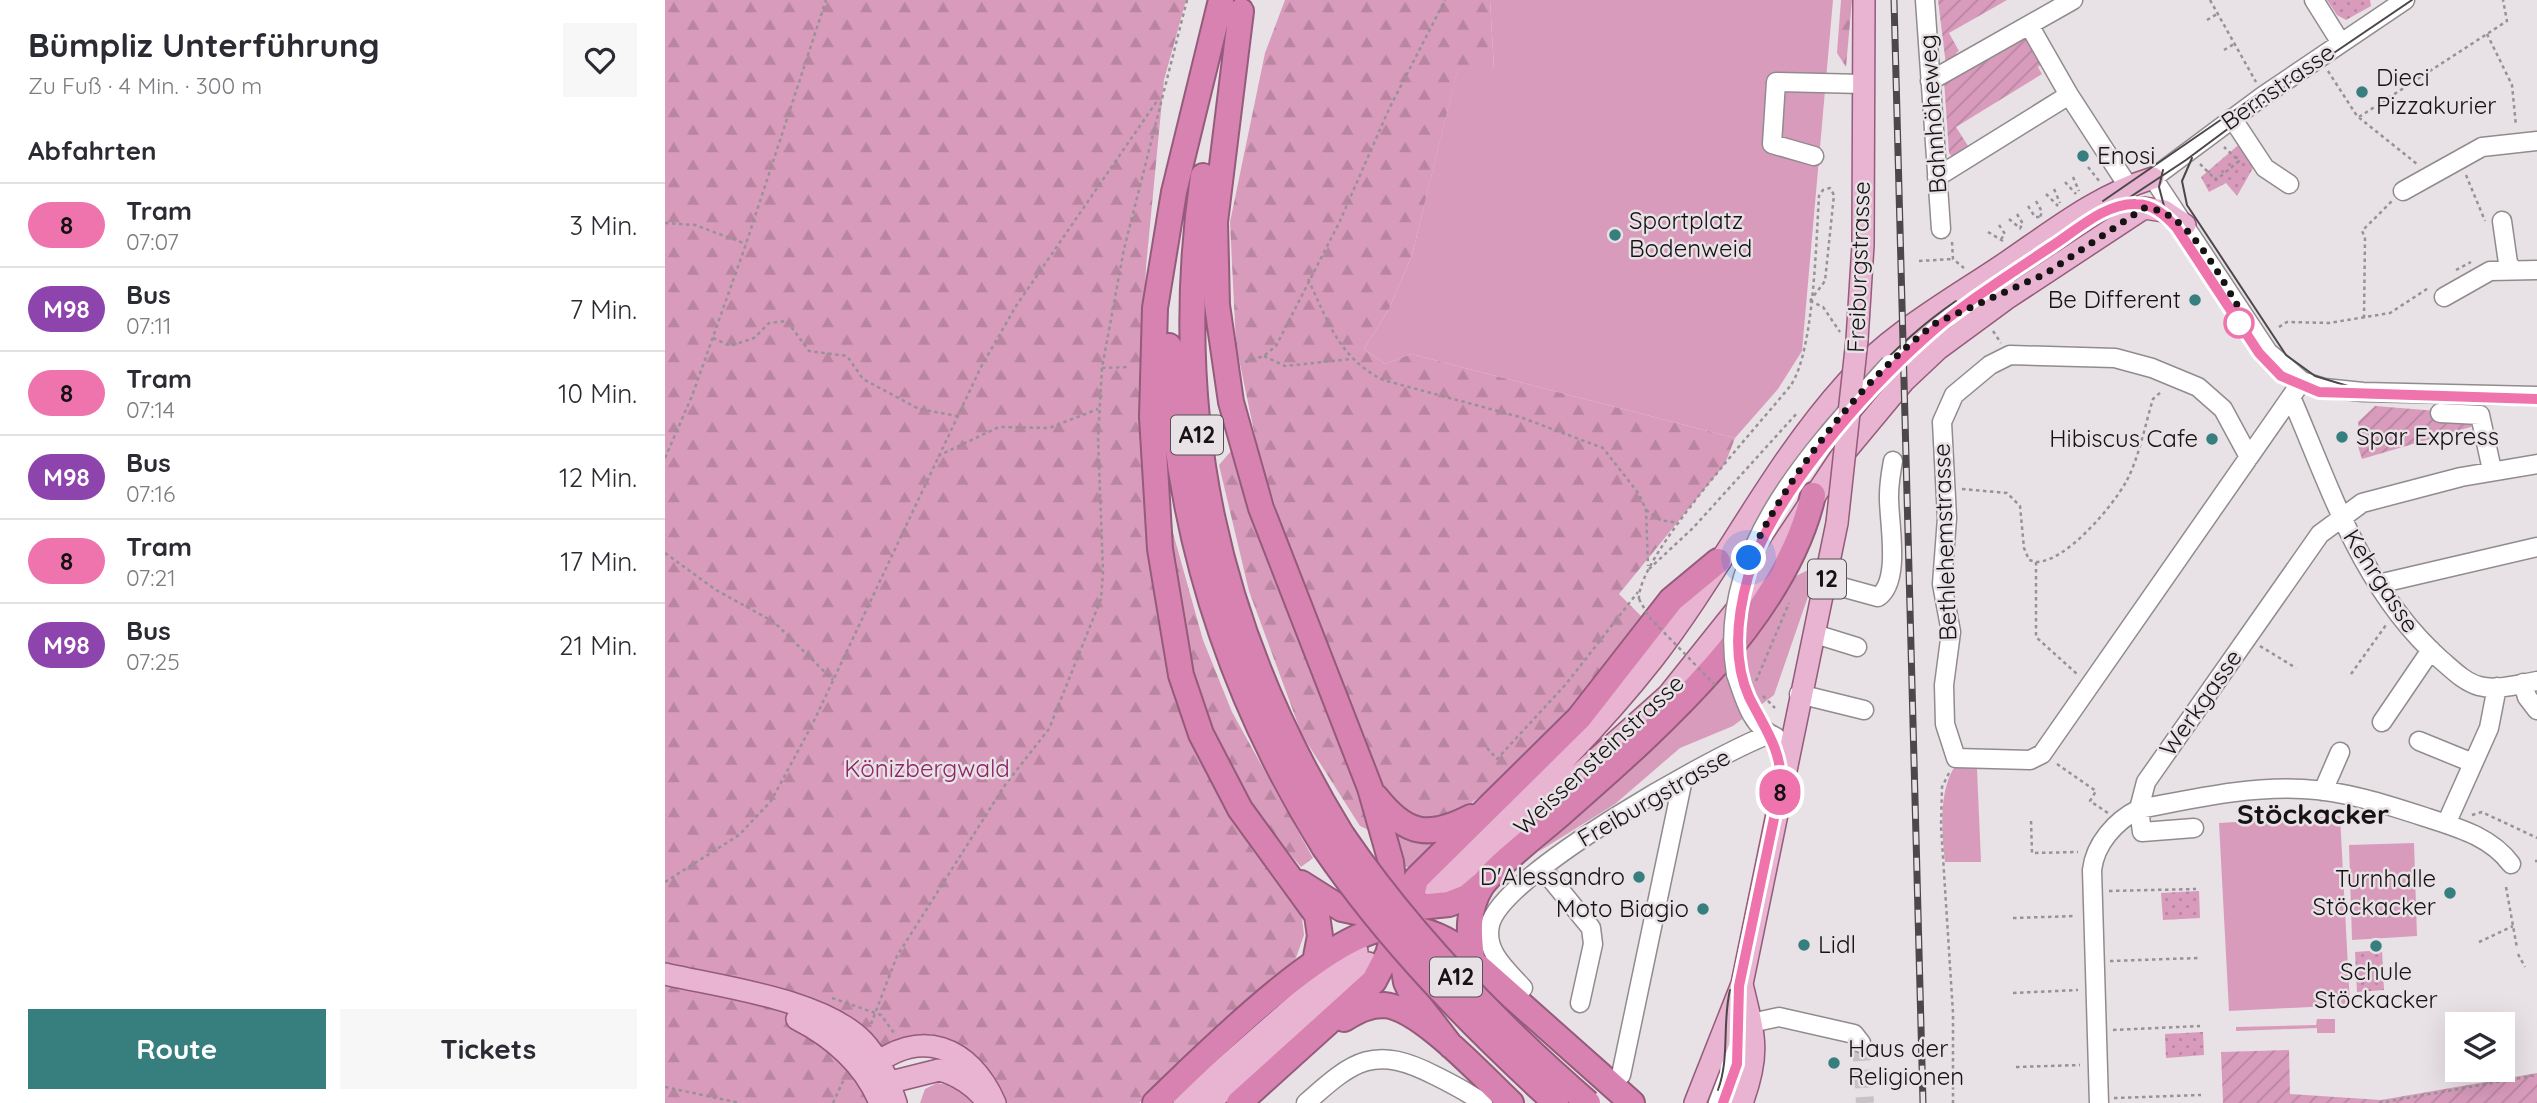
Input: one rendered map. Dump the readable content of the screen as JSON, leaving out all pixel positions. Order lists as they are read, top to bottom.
{
  "streets": {
    "highway": ["A12"],
    "main road": [
      "Bernstrasse",
      "Freiburgstrasse",
      "12",
      "Weissensteinstrasse"
    ],
    "street": [
      "Bahnhöheweg",
      "Bethlehemstrasse",
      "Kehrgasse",
      "Werkgasse"
    ]
  },
  "crossings": [
    ["Bernstrasse", "Weissensteinstrasse"],
    ["Kehrgasse", "Werkgasse"]
  ],
  "districts": ["Stöckacker"],
  "parks": ["Könizbergwald"],
  "places": [
    "Dieci Pizzakurier",
    "Enosi",
    "Sportplatz Bodenweid",
    "Be Different",
    "Spar Express",
    "Hibiscus Cafe",
    "D'Alessandro",
    "Turnhalle Stöckacker",
    "Moto Biagio",
    "Lidl",
    "Schule Stöckacker",
    "Haus der Religionen"
  ],
  "lines": ["tram line 8"],
  "page": {
    "heading": [
      ["Bümpliz Unterführung", "Zu Fuß · 4 Min. · 300 m"],
      "Abfahrten"
    ],
    "on_map": "8",
    "list": [
      {
        "mark": "8",
        "name": "Tram",
        "note": "07:07",
        "value": "3 Min."
      },
      {
        "mark": "M98",
        "name": "Bus",
        "note": "07:11",
        "value": "7 Min."
      },
      {
        "mark": "8",
        "name": "Tram",
        "note": "07:14",
        "value": "10 Min."
      },
      {
        "mark": "M98",
        "name": "Bus",
        "note": "07:16",
        "value": "12 Min."
      },
      {
        "mark": "8",
        "name": "Tram",
        "note": "07:21",
        "value": "17 Min."
      },
      {
        "mark": "M98",
        "name": "Bus",
        "note": "07:25",
        "value": "21 Min."
      }
    ],
    "buttons": ["Route", "Tickets"]
  }
}
